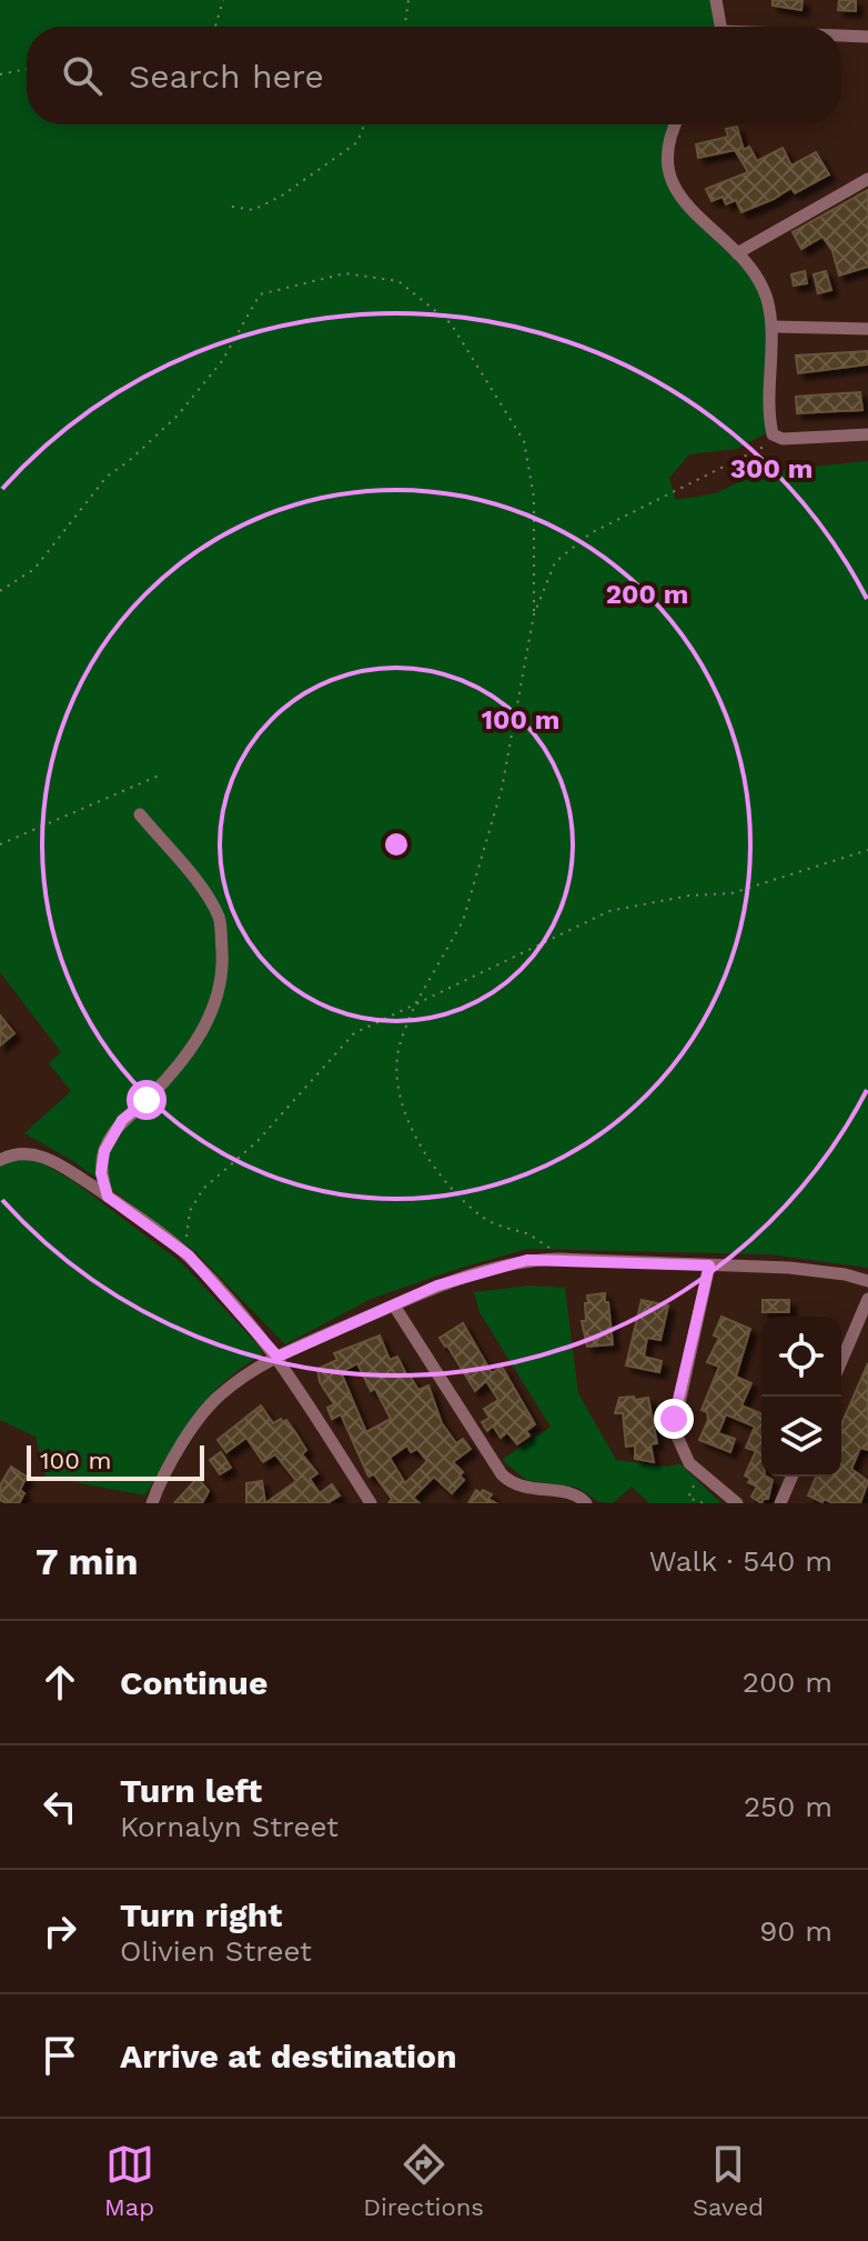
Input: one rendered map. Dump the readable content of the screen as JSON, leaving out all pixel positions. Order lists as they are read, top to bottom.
{
  "scale_bar": "100 m",
  "page": {
    "search": "Search here",
    "scale": "100 m",
    "heading": ["7 min", "Walk · 540 m"],
    "list": [
      ["Continue", "200 m"],
      ["Turn left", "Kornalyn Street", "250 m"],
      ["Turn right", "Olivien Street", "90 m"],
      "Arrive at destination"
    ],
    "nav": ["Map", "Directions", "Saved"]
  },
  "rings": ["300 m", "200 m", "100 m"]
}
